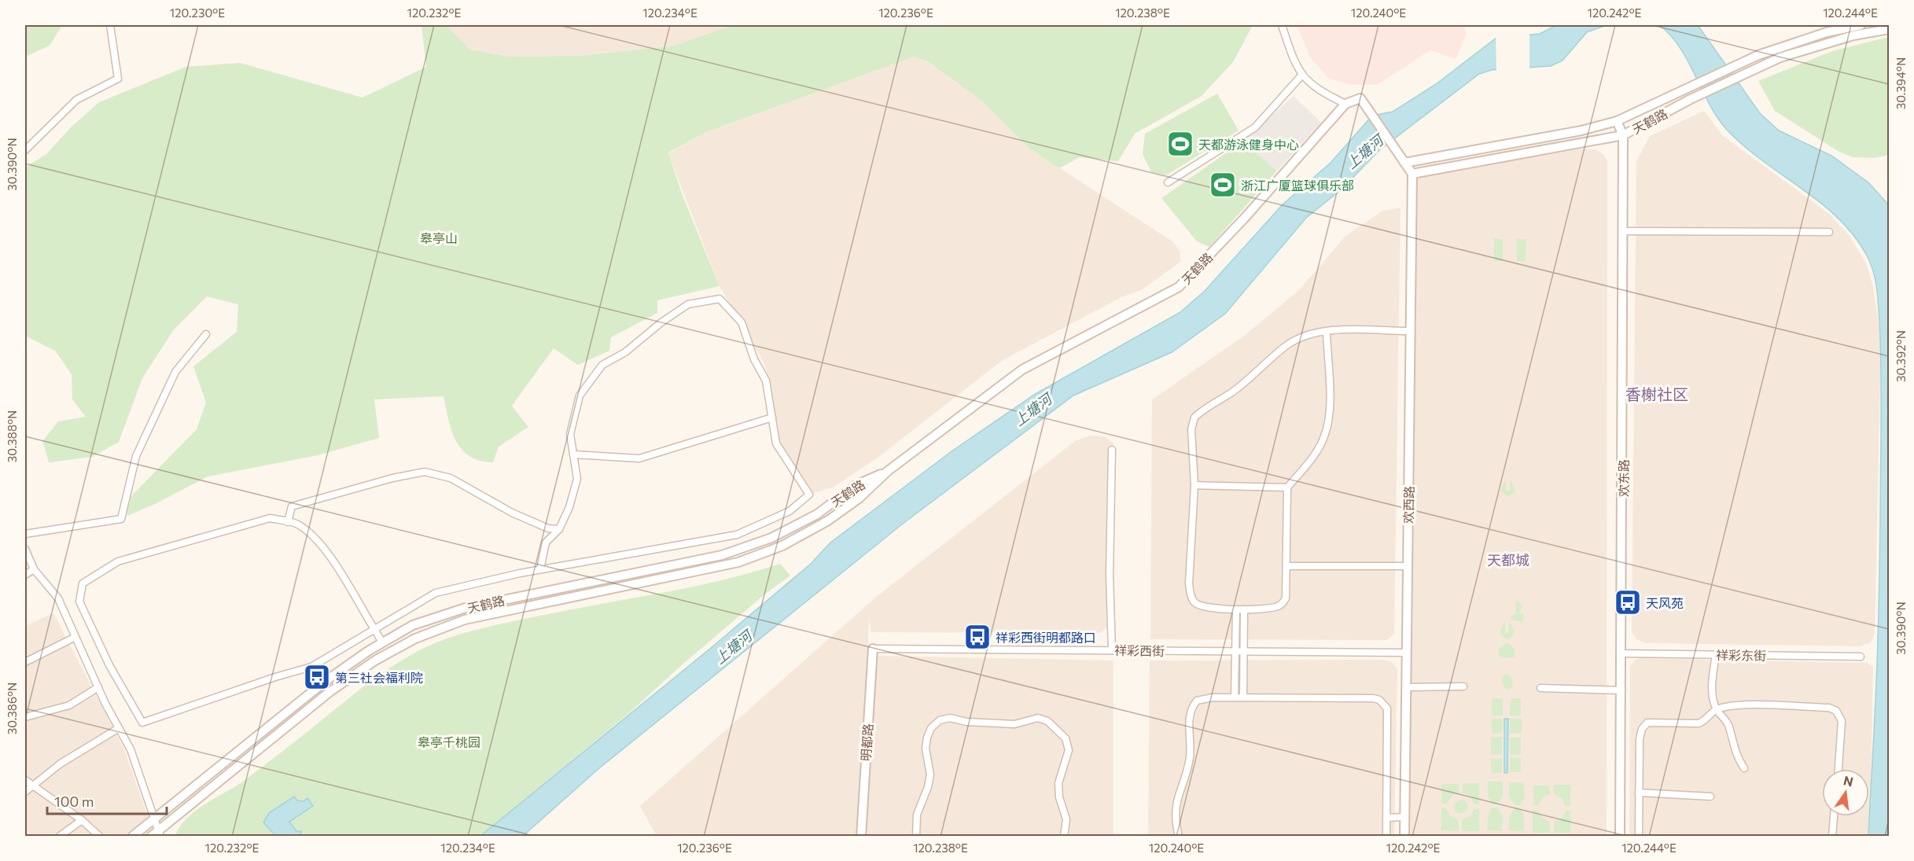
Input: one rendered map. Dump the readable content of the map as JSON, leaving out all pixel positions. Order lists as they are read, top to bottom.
{
  "streets": {
    "main road": [
      "天鹤路",
      "欢东路",
      "欢西路",
      "明都路"
    ],
    "street": ["祥彩西街", "祥彩东街"]
  },
  "crossings": [
    ["天鹤路", "欢东路"],
    ["天鹤路", "欢西路"],
    ["欢东路", "祥彩东街"],
    ["欢西路", "祥彩西街"],
    ["祥彩西街", "明都路"]
  ],
  "districts": ["香榭社区", "天都城"],
  "water": ["上塘河"],
  "parks": ["皋亭山", "皋亭千桃园"],
  "places": {
    "sports": ["天都游泳健身中心", "浙江广厦篮球俱乐部"],
    "bus stop": ["天风苑", "祥彩西街明都路口", "第三社会福利院"]
  },
  "scale_bar": "100 m",
  "north": "top",
  "coordinates": [
    "120.230°E",
    "120.232°E",
    "120.234°E",
    "120.236°E",
    "120.238°E",
    "120.240°E",
    "120.242°E",
    "120.244°E",
    "30.394°N",
    "30.390°N",
    "30.392°N",
    "30.388°N",
    "30.386°N"
  ]
}
